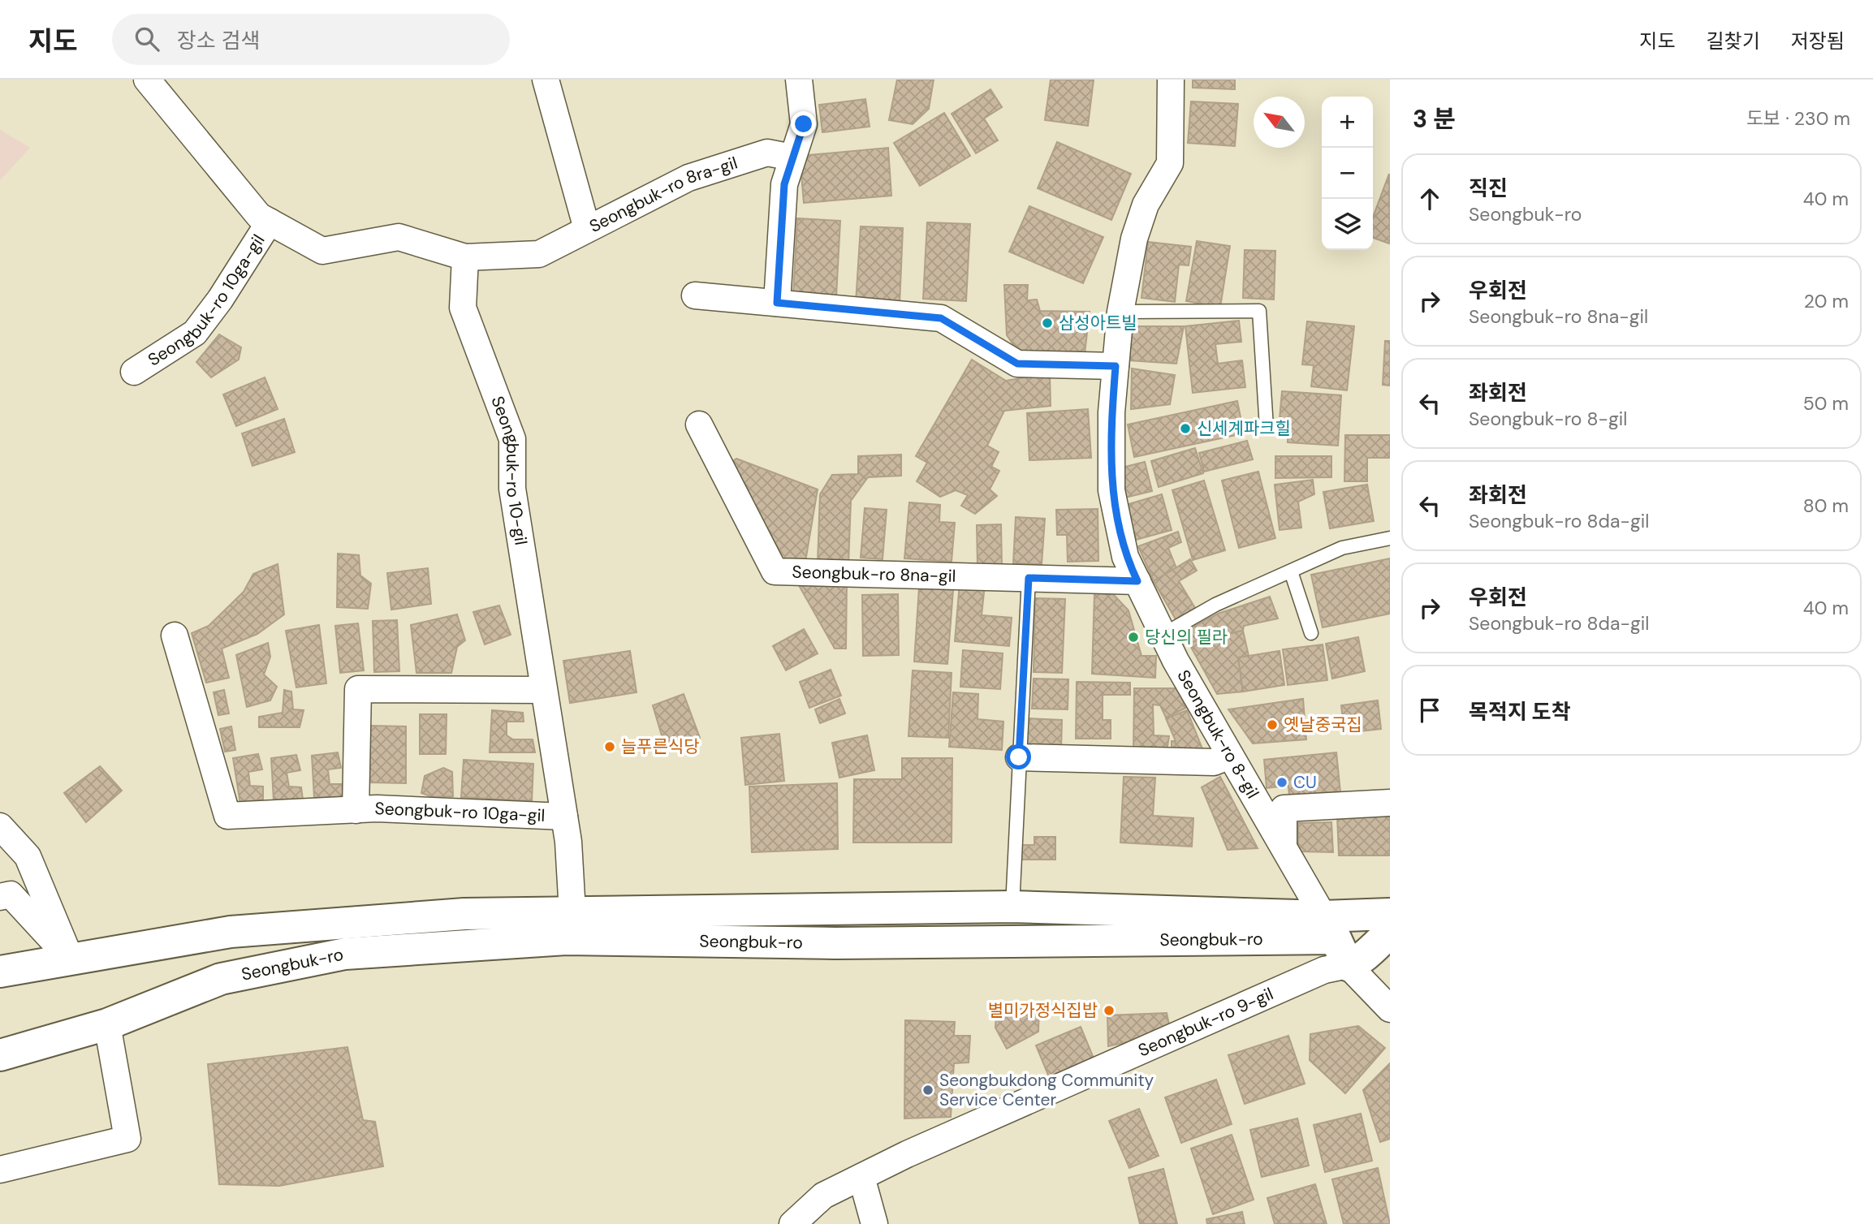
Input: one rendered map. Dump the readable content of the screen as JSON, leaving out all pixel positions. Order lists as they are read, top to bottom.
{
  "streets": {
    "main road": ["Seongbuk-ro"],
    "street": [
      "Seongbuk-ro 8ra-gil",
      "Seongbuk-ro 10ga-gil",
      "Seongbuk-ro 10-gil",
      "Seongbuk-ro 8na-gil",
      "Seongbuk-ro 8-gil",
      "Seongbuk-ro 9-gil"
    ]
  },
  "crossings": [
    ["Seongbuk-ro 10ga-gil", "Seongbuk-ro 10-gil"],
    ["Seongbuk-ro 10-gil", "Seongbuk-ro"],
    ["Seongbuk-ro 8na-gil", "Seongbuk-ro 8-gil"],
    ["Seongbuk-ro 8-gil", "Seongbuk-ro"],
    ["Seongbuk-ro", "Seongbuk-ro 9-gil"]
  ],
  "places": [
    "삼성아트빌",
    "신세계파크힐",
    "당신의 필라",
    "옛날중국집",
    "늘푸른식당",
    "CU",
    "별미가정식집밥",
    "Seongbukdong Community Service Center"
  ],
  "north": "top left",
  "page": {
    "header": "지도",
    "search": "장소 검색",
    "nav": ["지도", "길찾기", "저장됨"],
    "heading": ["3 분", "도보 · 230 m"],
    "map_buttons": ["+", "−"],
    "list": [
      ["직진", "Seongbuk-ro", "40 m"],
      ["우회전", "Seongbuk-ro 8na-gil", "20 m"],
      ["좌회전", "Seongbuk-ro 8-gil", "50 m"],
      ["좌회전", "Seongbuk-ro 8da-gil", "80 m"],
      ["우회전", "Seongbuk-ro 8da-gil", "40 m"],
      "목적지 도착"
    ]
  }
}
